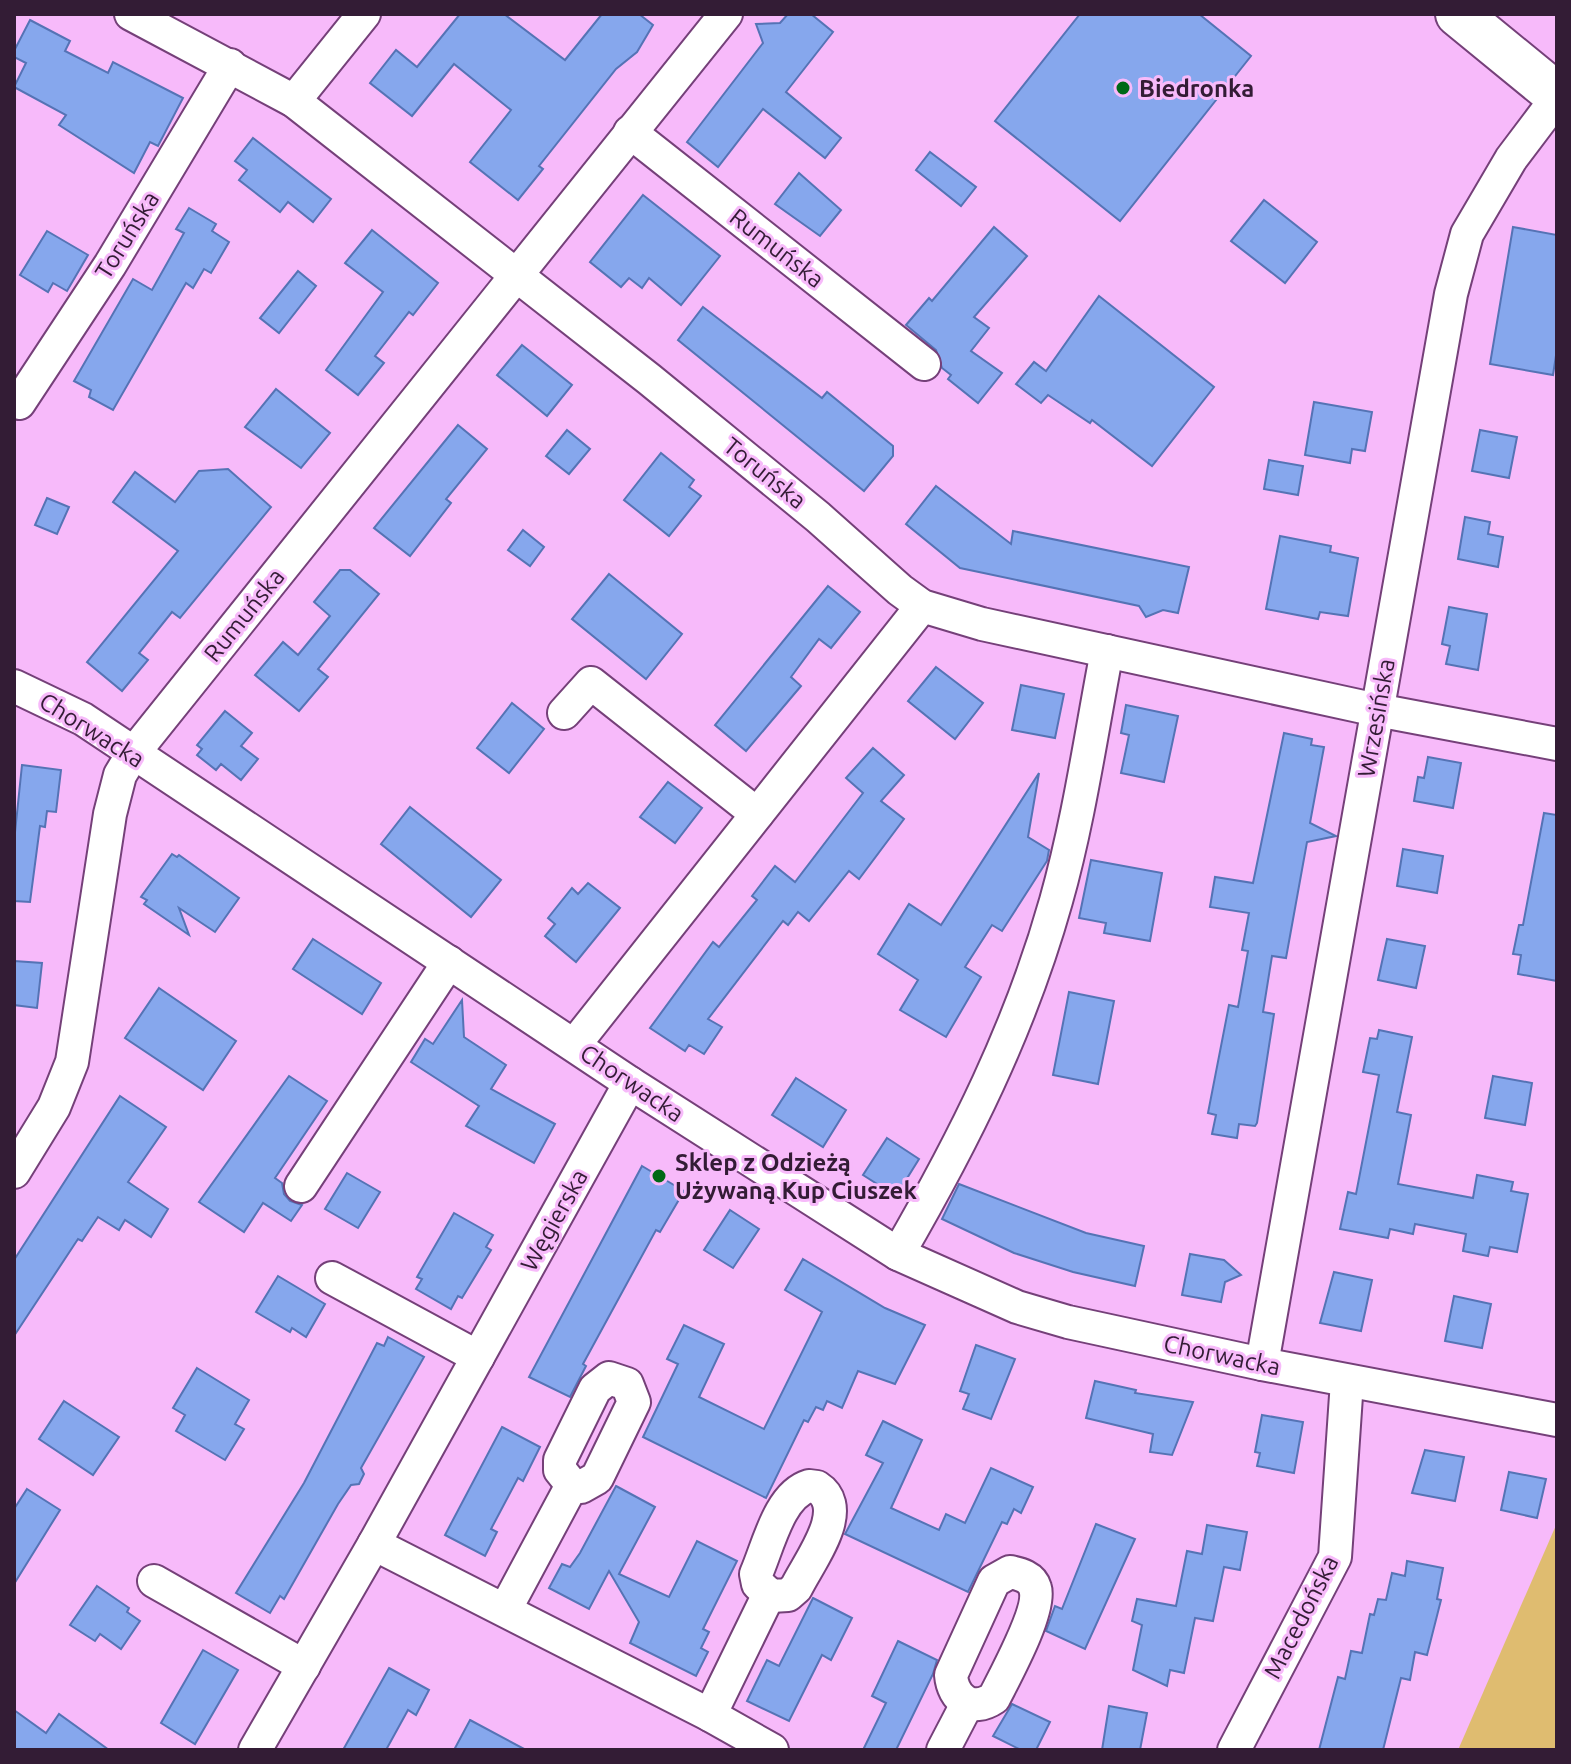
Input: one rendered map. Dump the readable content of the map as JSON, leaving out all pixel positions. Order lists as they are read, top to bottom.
{
  "streets": {
    "street": [
      "Toruńska",
      "Rumuńska",
      "Wrzesińska",
      "Chorwacka",
      "Węgierska",
      "Macedońska"
    ]
  },
  "crossings": [
    ["Toruńska", "Rumuńska"],
    ["Toruńska", "Wrzesińska"],
    ["Rumuńska", "Chorwacka"],
    ["Wrzesińska", "Chorwacka"],
    ["Chorwacka", "Węgierska"],
    ["Chorwacka", "Macedońska"]
  ],
  "places": ["Biedronka", "Sklep z Odzieżą Używaną Kup Ciuszek"]
}
